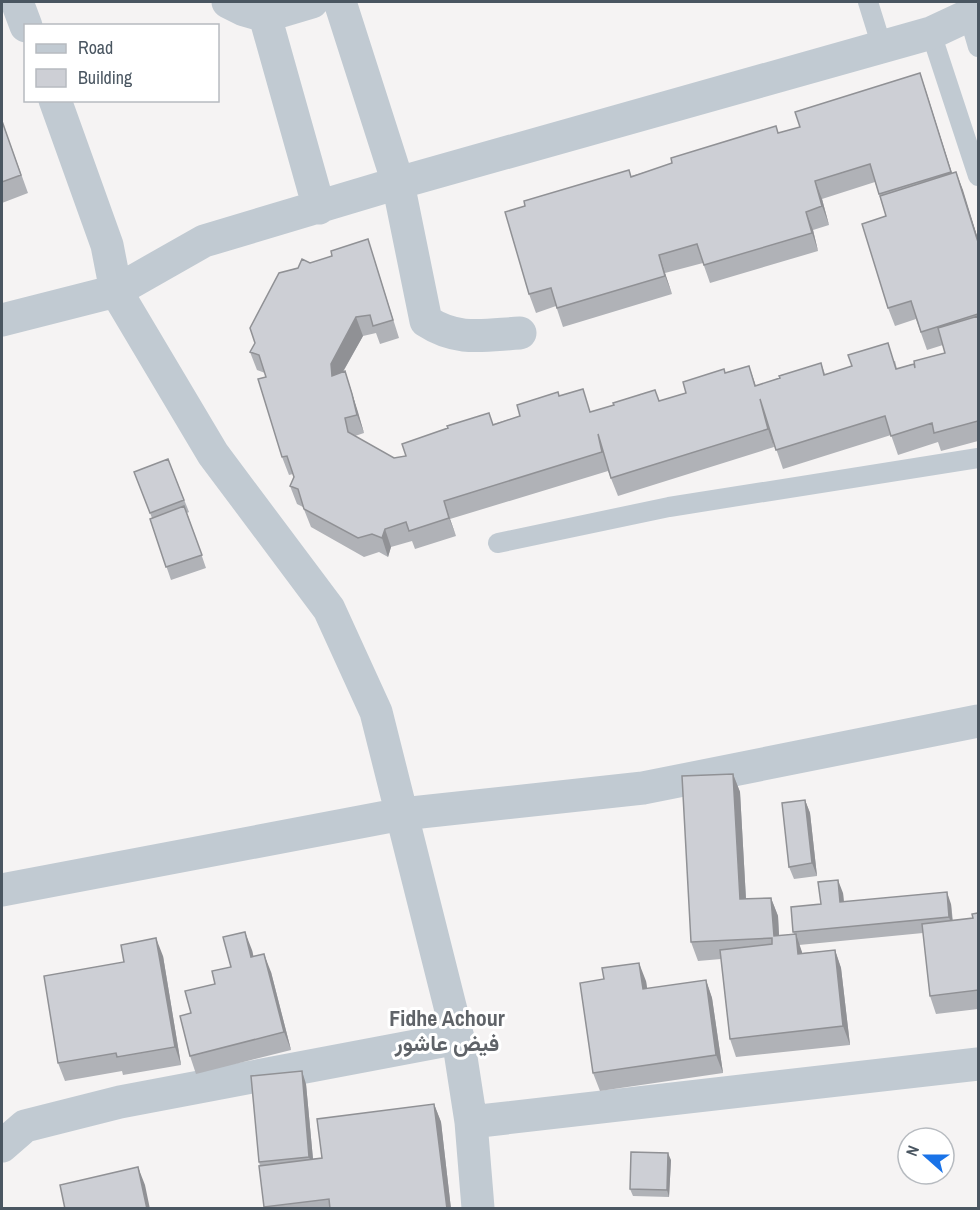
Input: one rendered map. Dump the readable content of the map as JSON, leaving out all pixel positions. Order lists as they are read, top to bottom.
{
  "districts": ["Fidhe Achour فيض عاشور"],
  "legend": ["Road", "Building"],
  "north": "left"
}
